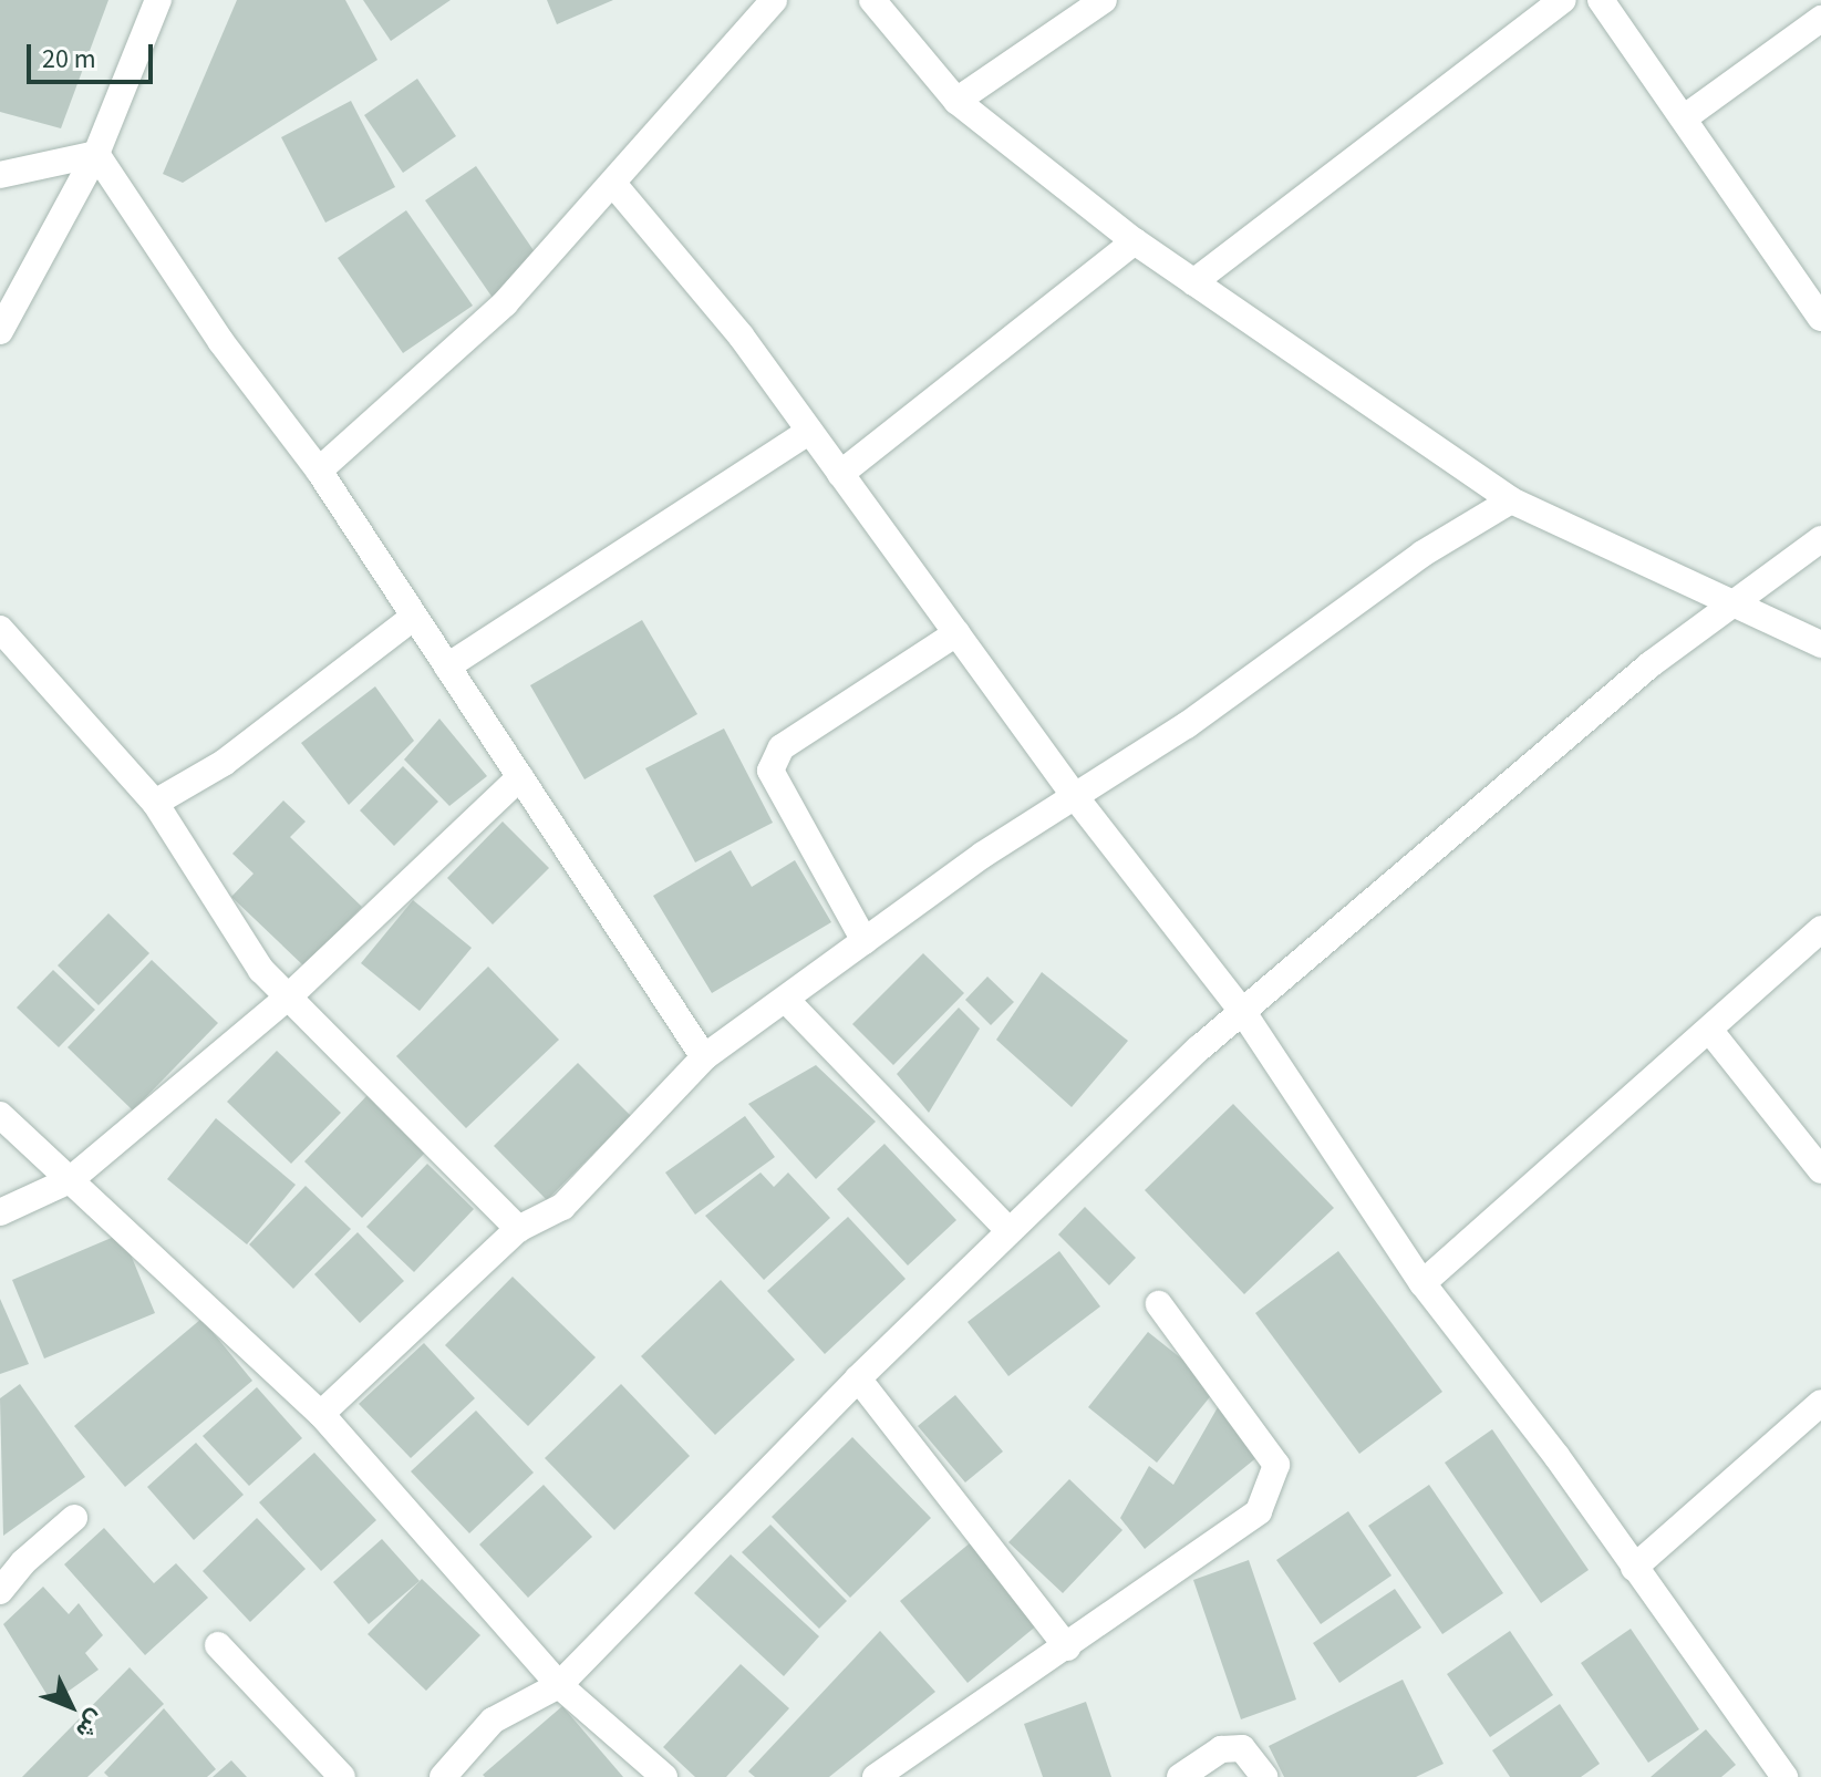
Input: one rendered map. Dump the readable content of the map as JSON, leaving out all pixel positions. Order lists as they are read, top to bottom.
{
  "scale_bar": "20 m",
  "north": "bottom right"
}
